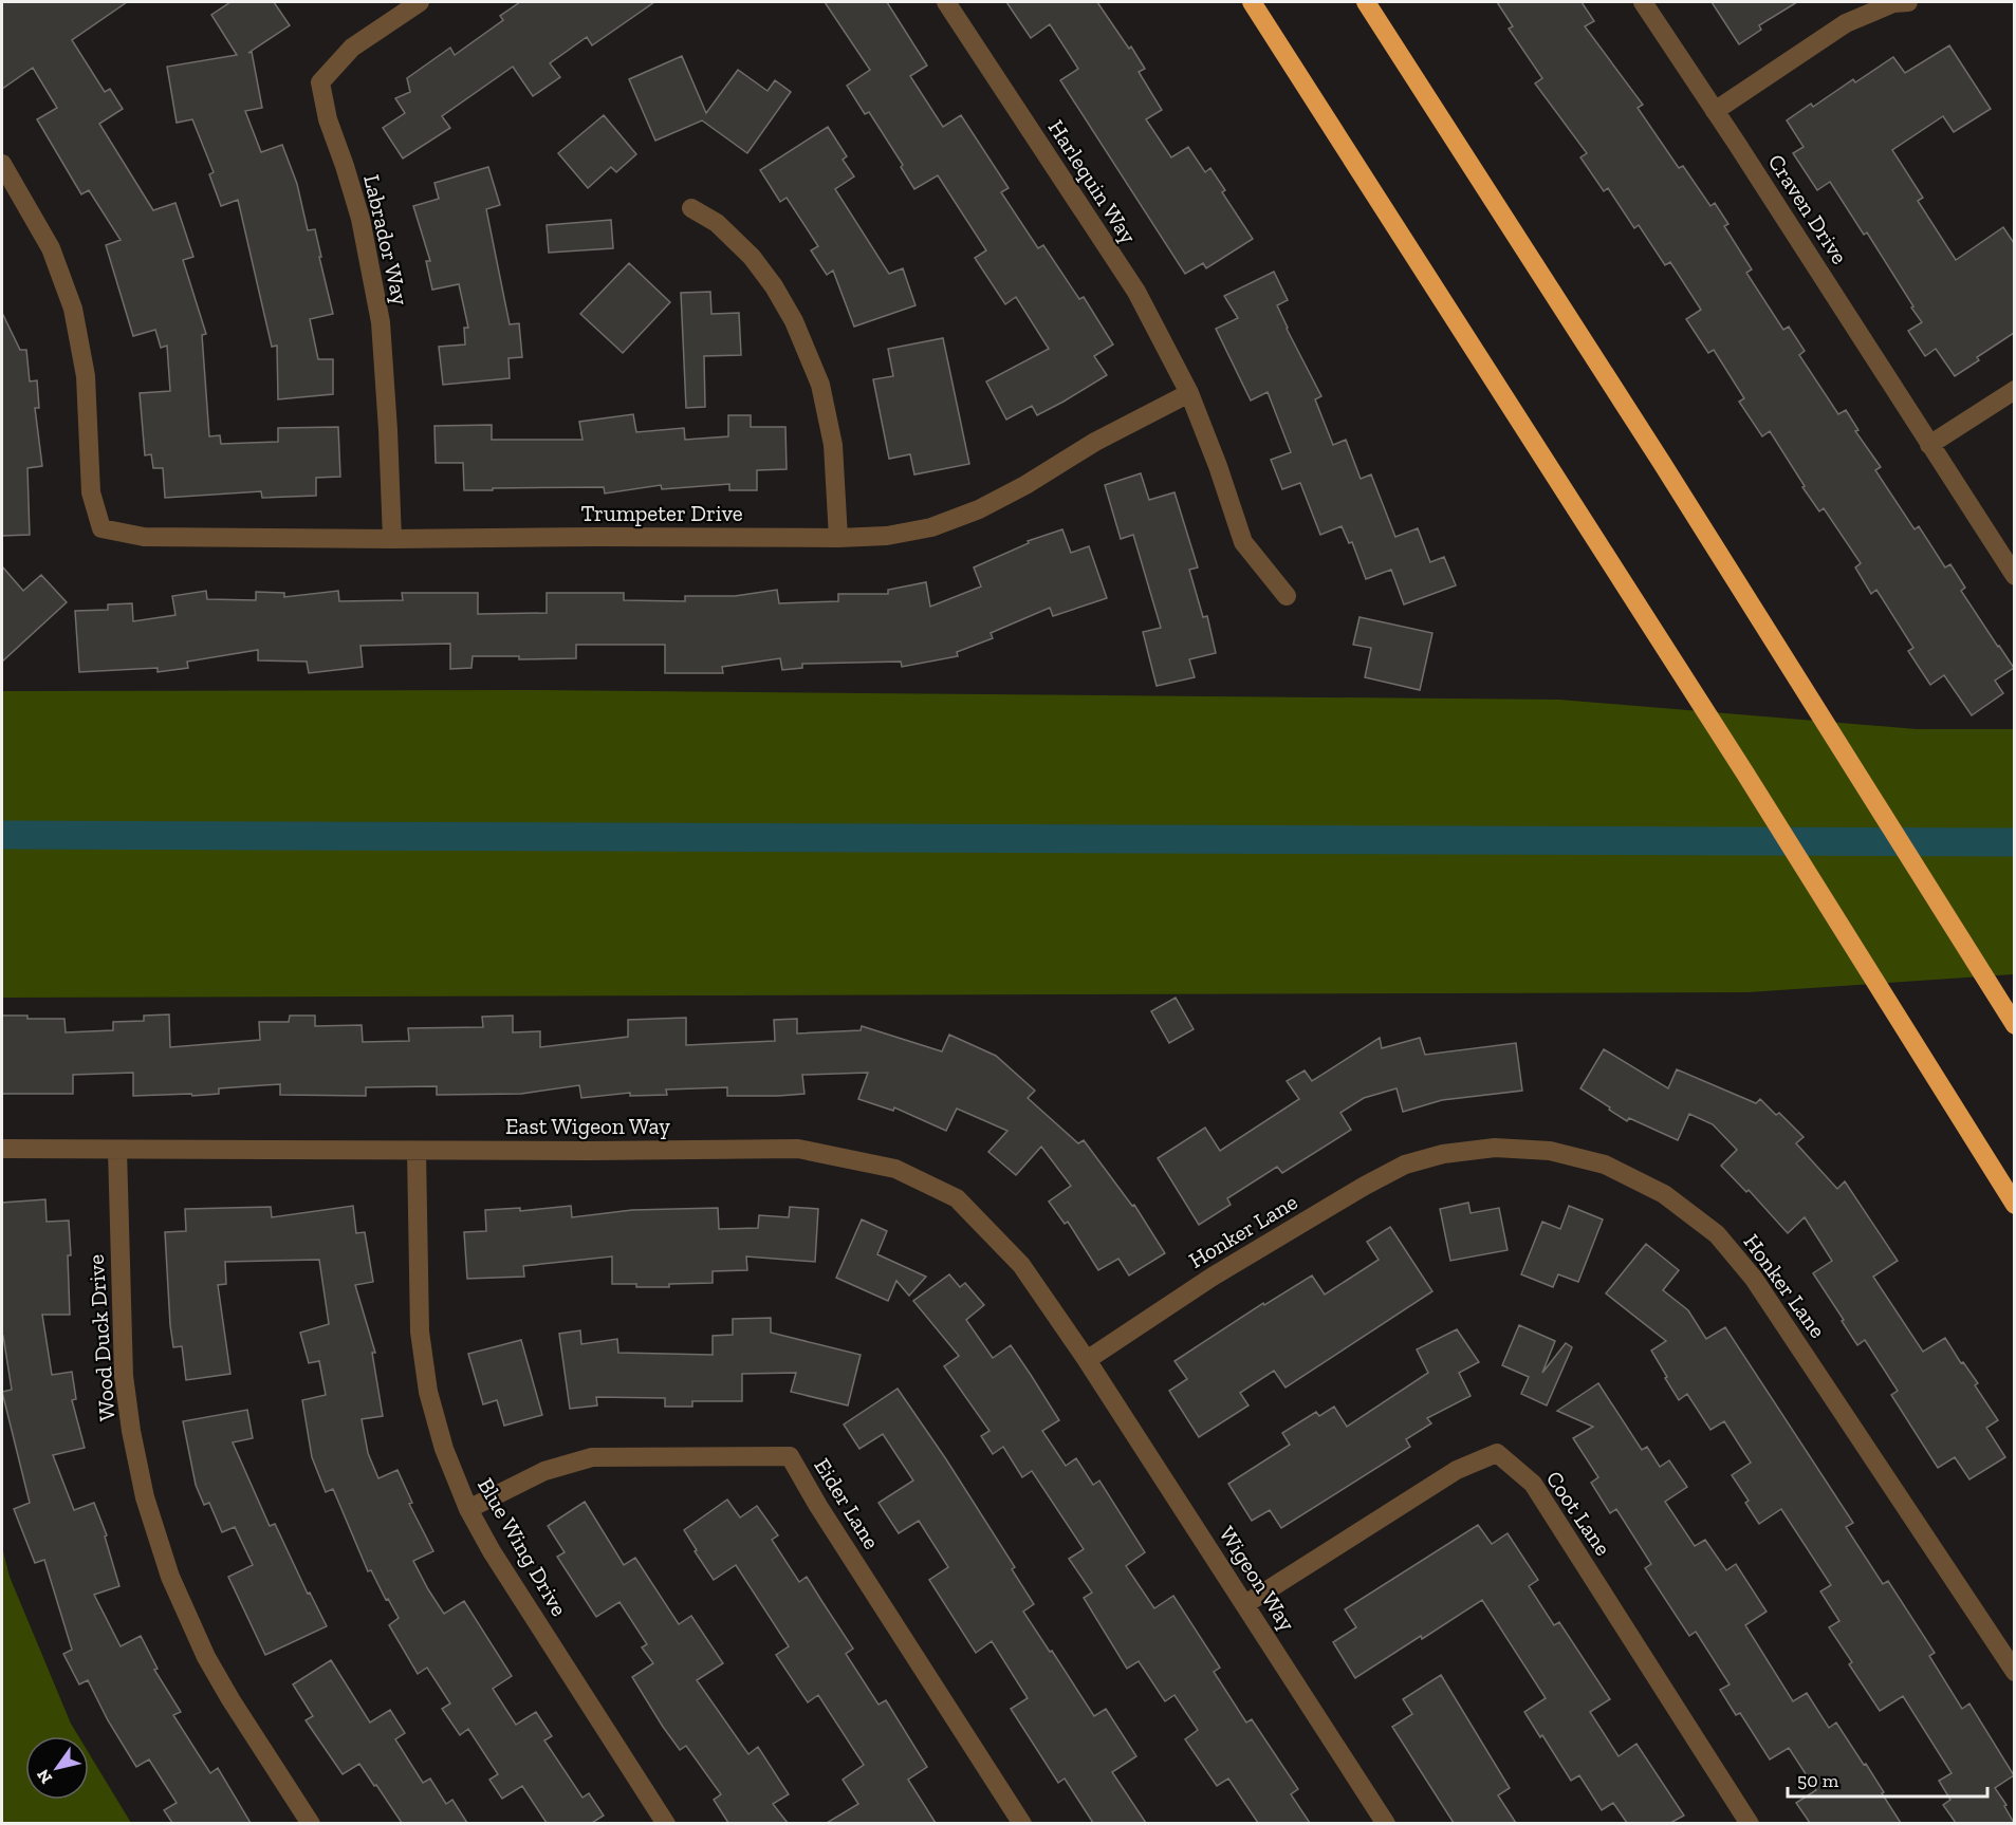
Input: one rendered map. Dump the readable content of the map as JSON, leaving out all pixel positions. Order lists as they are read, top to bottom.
{
  "streets": {
    "street": [
      "Harlequin Way",
      "Craven Drive",
      "Labrador Way",
      "Trumpeter Drive",
      "East Wigeon Way",
      "Honker Lane",
      "Wood Duck Drive",
      "Eider Lane",
      "Coot Lane",
      "Blue Wing Drive",
      "Wigeon Way"
    ]
  },
  "crossings": [
    ["Harlequin Way", "Trumpeter Drive"],
    ["Labrador Way", "Trumpeter Drive"],
    ["East Wigeon Way", "Honker Lane"],
    ["East Wigeon Way", "Wood Duck Drive"],
    ["East Wigeon Way", "Blue Wing Drive"],
    ["East Wigeon Way", "Wigeon Way"],
    ["Honker Lane", "Wigeon Way"],
    ["Eider Lane", "Blue Wing Drive"],
    ["Coot Lane", "Wigeon Way"]
  ],
  "scale_bar": "50 m",
  "north": "bottom left"
}
